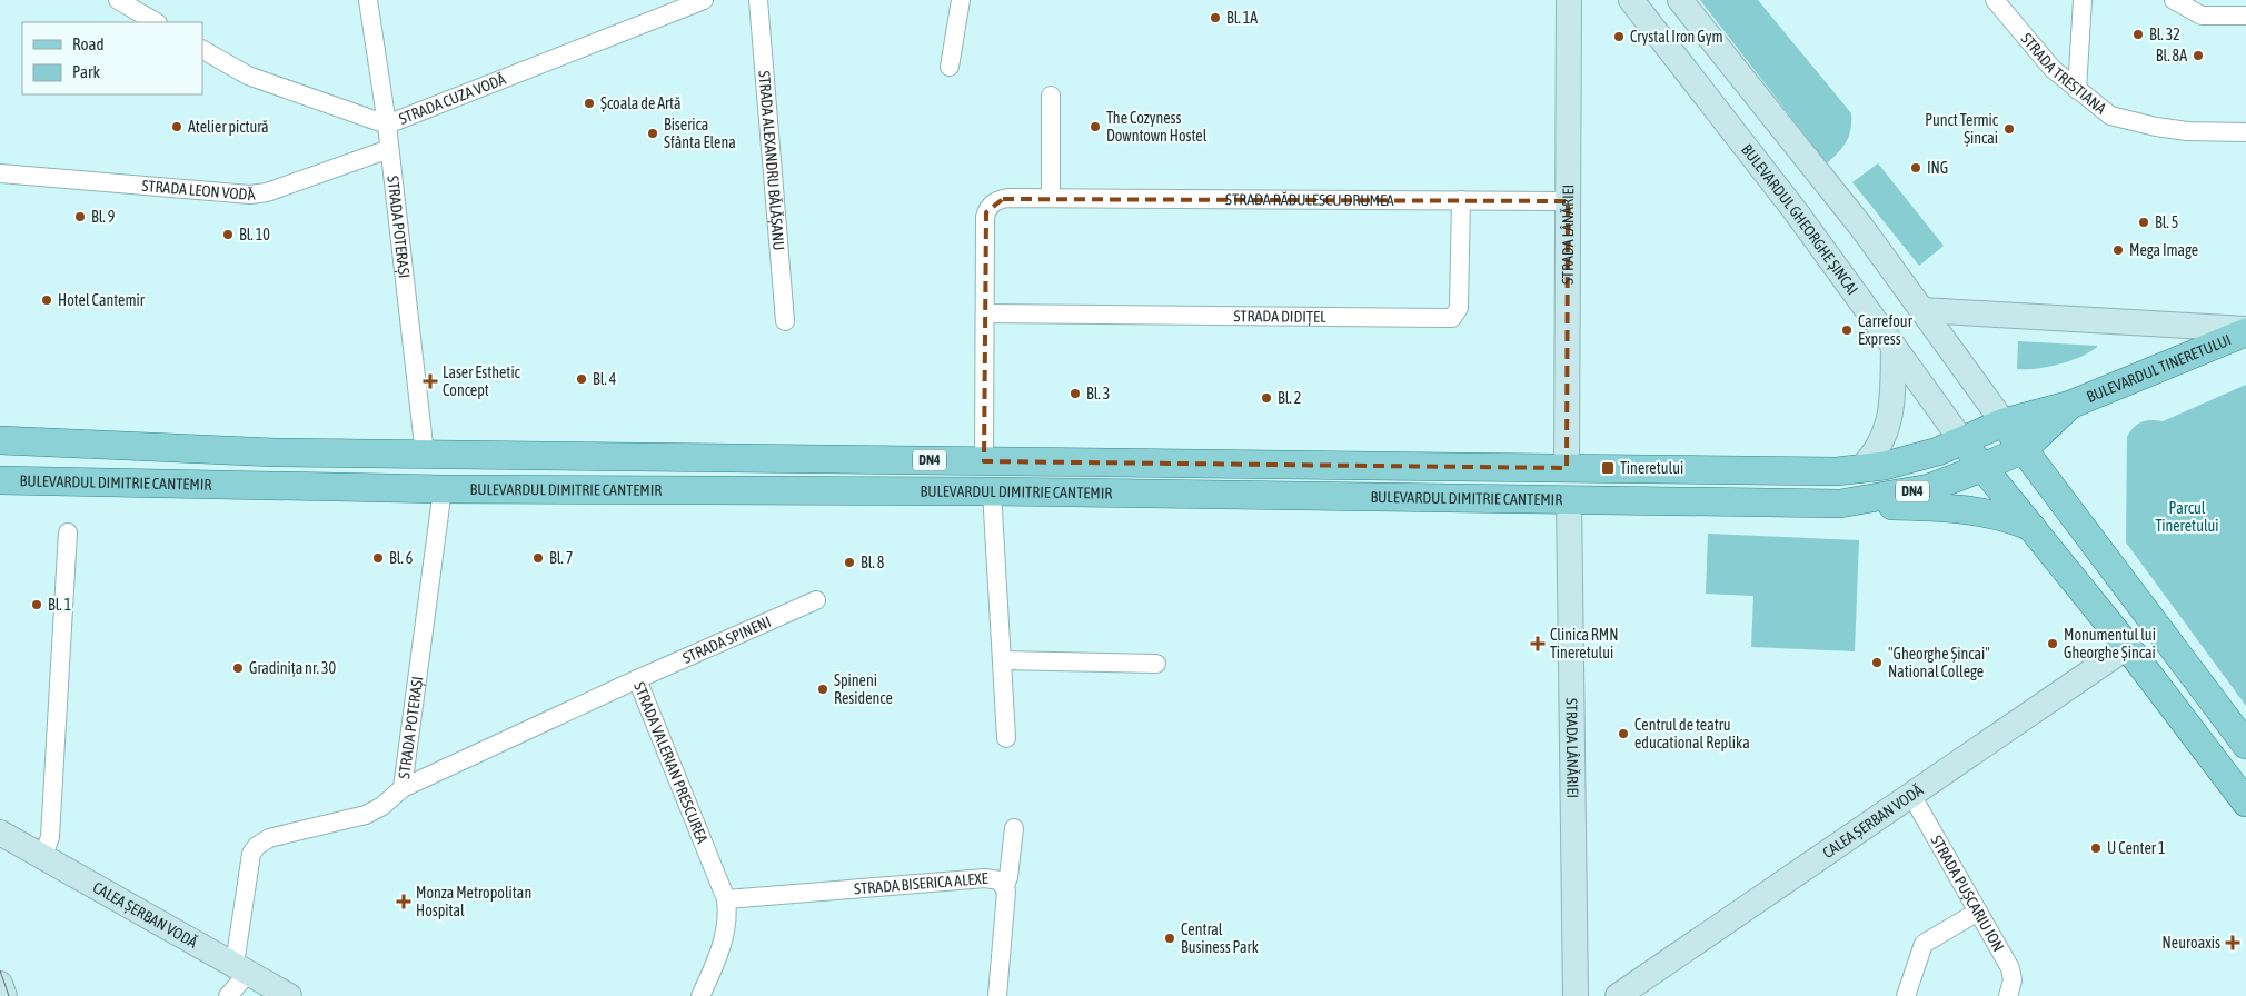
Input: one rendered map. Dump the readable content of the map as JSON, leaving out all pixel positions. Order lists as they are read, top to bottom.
{
  "streets": {
    "main road": ["BULEVARDUL TINERETULUI", "DN4", "BULEVARDUL DIMITRIE CANTEMIR"],
    "street": [
      "STRADA TRESTIANA",
      "STRADA CUZA VODĂ",
      "STRADA ALEXANDRU BĂLĂȘANU",
      "STRADA LEON VODĂ",
      "STRADA RĂDULESCU DRUMEA",
      "BULEVARDUL GHEORGHE ȘINCAI",
      "STRADA POTERAȘI",
      "STRADA LÂNĂRIEI",
      "STRADA DIDIȚEL",
      "STRADA SPINENI",
      "STRADA VALERIAN PRESCUREA",
      "CALEA ȘERBAN VODĂ",
      "STRADA BISERICA ALEXE",
      "STRADA PUȘCARIU ION"
    ]
  },
  "crossings": [
    ["STRADA CUZA VODĂ", "STRADA POTERAȘI"],
    ["STRADA LEON VODĂ", "STRADA POTERAȘI"],
    ["STRADA RĂDULESCU DRUMEA", "STRADA LÂNĂRIEI"],
    ["STRADA RĂDULESCU DRUMEA", "STRADA DIDIȚEL"],
    ["STRADA RĂDULESCU DRUMEA", "BULEVARDUL DIMITRIE CANTEMIR"],
    ["BULEVARDUL GHEORGHE ȘINCAI", "BULEVARDUL DIMITRIE CANTEMIR"],
    ["STRADA POTERAȘI", "BULEVARDUL DIMITRIE CANTEMIR"],
    ["STRADA POTERAȘI", "STRADA VALERIAN PRESCUREA"],
    ["STRADA POTERAȘI", "CALEA ȘERBAN VODĂ"],
    ["STRADA LÂNĂRIEI", "BULEVARDUL DIMITRIE CANTEMIR"],
    ["BULEVARDUL TINERETULUI", "BULEVARDUL DIMITRIE CANTEMIR"],
    ["STRADA SPINENI", "STRADA VALERIAN PRESCUREA"],
    ["STRADA VALERIAN PRESCUREA", "STRADA BISERICA ALEXE"],
    ["CALEA ȘERBAN VODĂ", "STRADA PUȘCARIU ION"]
  ],
  "parks": ["Parcul Tineretului"],
  "places": {
    "other": [
      "Bl. 1A",
      "Bl. 32",
      "Crystal Iron Gym",
      "Bl. 8A",
      "Școala de Artă",
      "Atelier pictură",
      "The Cozyness Downtown Hostel",
      "Punct Termic Șincai",
      "Biserica Sfânta Elena",
      "ING",
      "Bl. 9",
      "Bl. 5",
      "Bl. 10",
      "Mega Image",
      "Hotel Cantemir",
      "Carrefour Express",
      "Bl. 4",
      "Bl. 3",
      "Bl. 2",
      "Bl. 6",
      "Bl. 7",
      "Bl. 8",
      "Bl. 1",
      "Monumentul lui Gheorghe Șincai",
      "\"Gheorghe Șincai\" National College",
      "Gradinița nr. 30",
      "Spineni Residence",
      "Centrul de teatru educational Replika",
      "U Center 1",
      "Central Business Park"
    ],
    "health": [
      "Laser Esthetic Concept",
      "Clinica RMN Tineretului",
      "Monza Metropolitan Hospital",
      "Neuroaxis"
    ],
    "transit": ["Tineretului"]
  },
  "legend": ["Road", "Park"]
}
